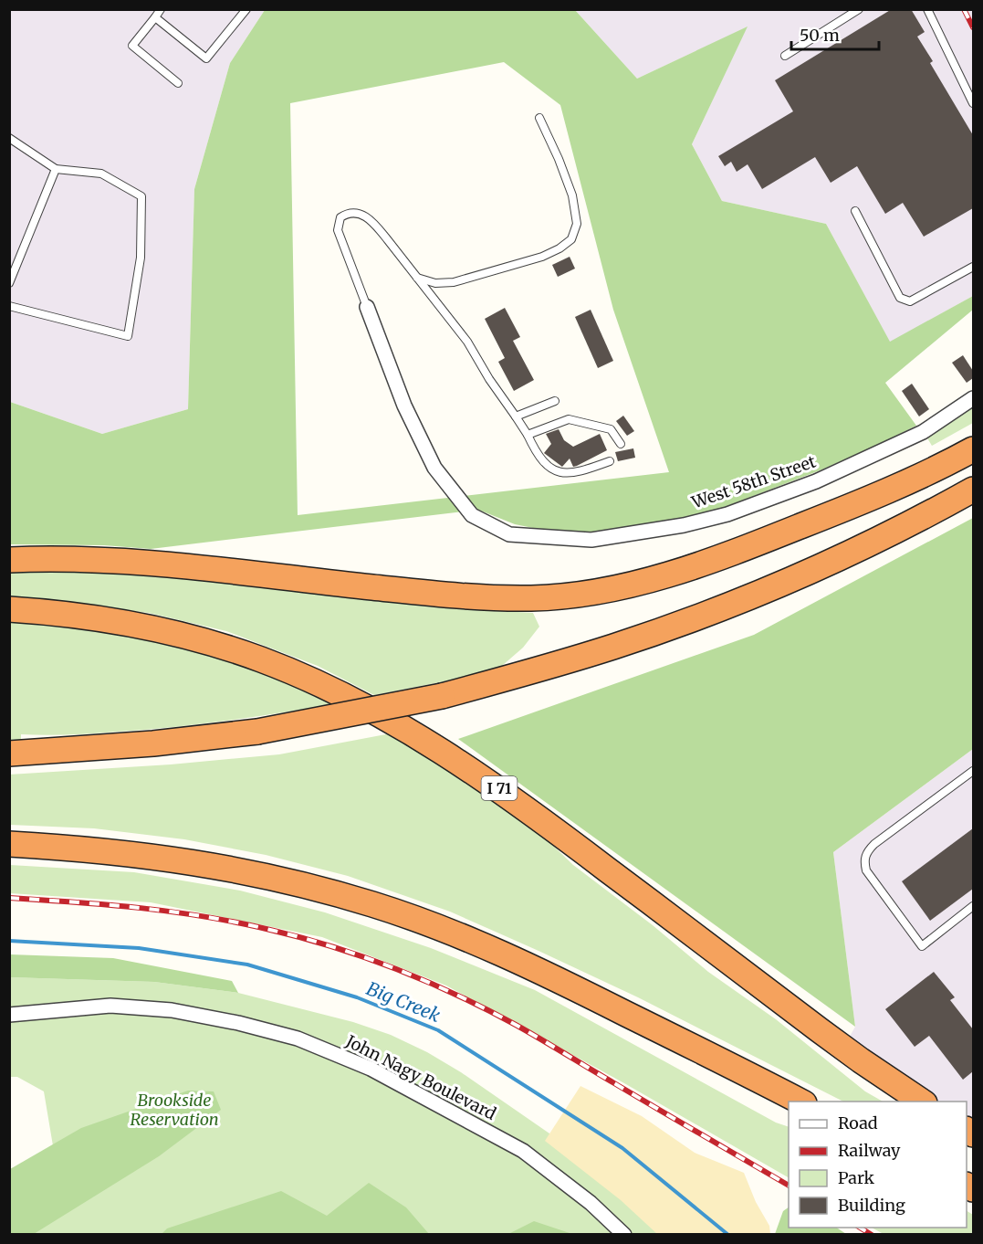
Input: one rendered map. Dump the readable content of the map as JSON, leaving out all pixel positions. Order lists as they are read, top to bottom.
{
  "streets": {
    "highway": ["I 71"],
    "street": ["West 58th Street", "John Nagy Boulevard"]
  },
  "water": ["Big Creek"],
  "parks": ["Brookside Reservation"],
  "legend": [
    "Road",
    "Railway",
    "Park",
    "Building"
  ],
  "scale_bar": "50 m"
}
